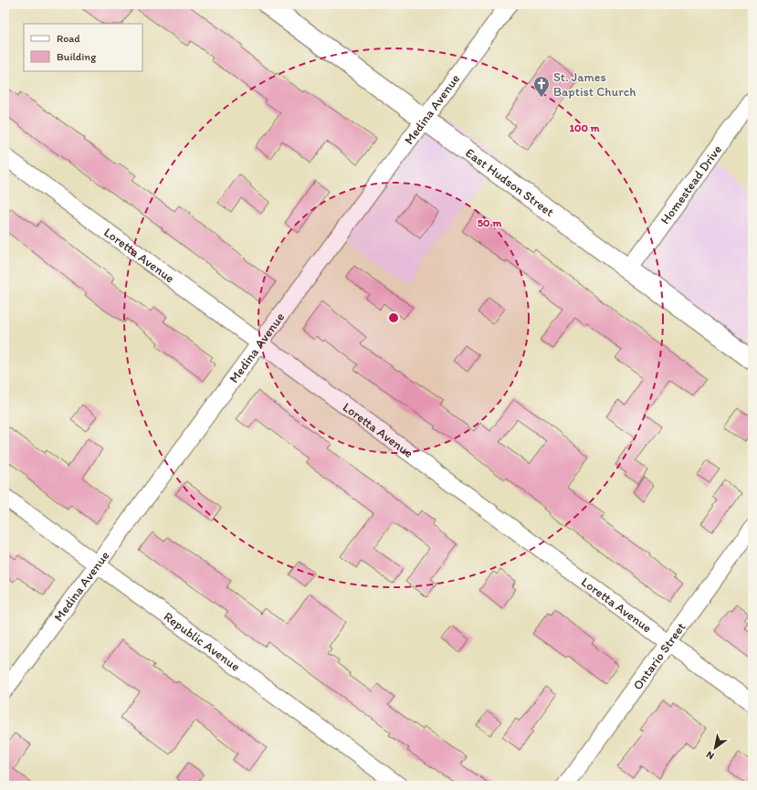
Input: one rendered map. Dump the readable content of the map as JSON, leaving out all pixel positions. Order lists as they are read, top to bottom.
{
  "streets": {
    "main road": ["East Hudson Street"],
    "street": [
      "Medina Avenue",
      "Homestead Drive",
      "Loretta Avenue",
      "Republic Avenue",
      "Ontario Street"
    ]
  },
  "crossings": [
    ["Medina Avenue", "East Hudson Street"],
    ["Medina Avenue", "Loretta Avenue"],
    ["Medina Avenue", "Republic Avenue"],
    ["East Hudson Street", "Homestead Drive"],
    ["Loretta Avenue", "Ontario Street"]
  ],
  "places": {
    "church": ["St. James Baptist Church"]
  },
  "legend": ["Road", "Building"],
  "north": "bottom left",
  "rings": ["100 m", "50 m"]
}
